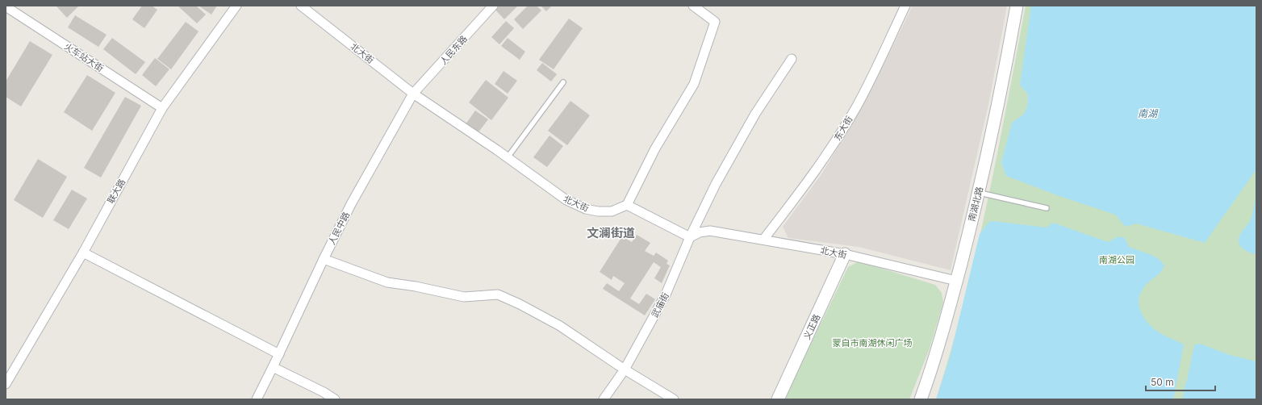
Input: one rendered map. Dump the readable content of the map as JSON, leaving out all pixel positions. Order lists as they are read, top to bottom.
{
  "streets": {
    "main road": ["南湖北路", "义正路"],
    "street": [
      "人民东路",
      "北大街",
      "火车站大街",
      "东大街",
      "联大路",
      "人民中路",
      "武庙街"
    ]
  },
  "crossings": [
    ["人民东路", "北大街"],
    ["人民东路", "人民中路"],
    ["北大街", "东大街"],
    ["北大街", "南湖北路"],
    ["北大街", "人民中路"],
    ["北大街", "武庙街"],
    ["北大街", "义正路"],
    ["火车站大街", "联大路"]
  ],
  "districts": ["文澜街道"],
  "water": ["南湖"],
  "parks": ["南湖公园", "蒙自市南湖休闲广场"],
  "scale_bar": "50 m"
}
